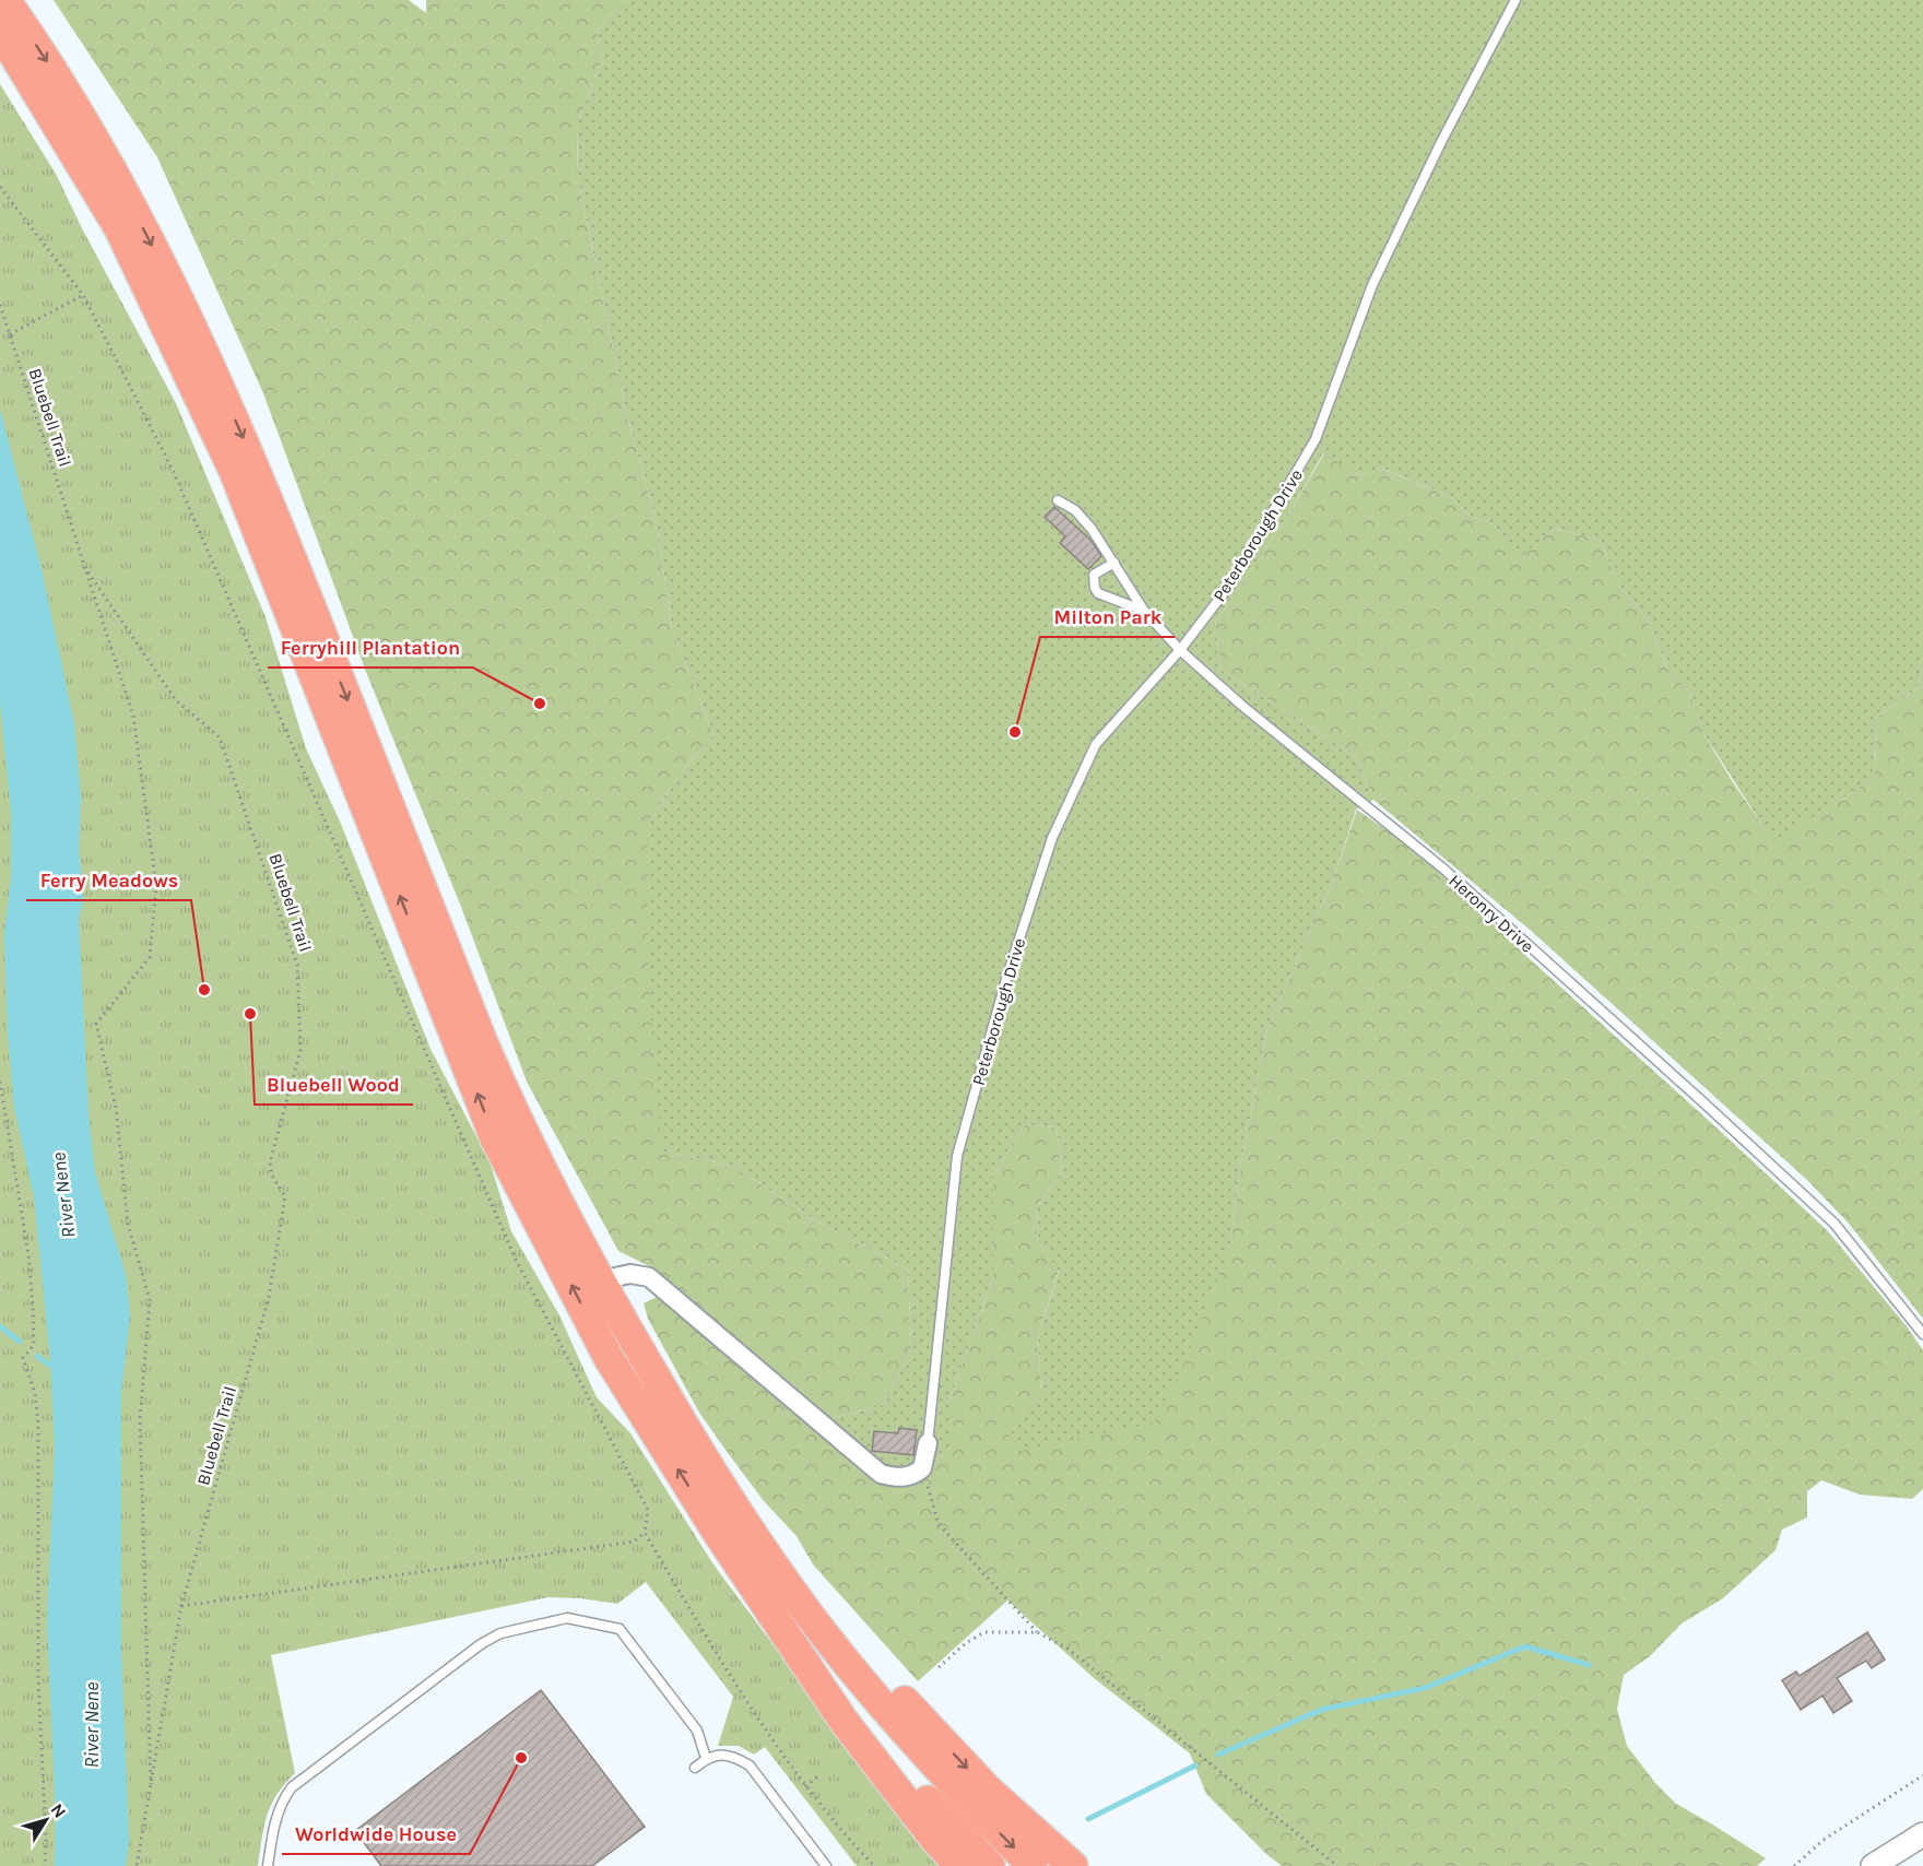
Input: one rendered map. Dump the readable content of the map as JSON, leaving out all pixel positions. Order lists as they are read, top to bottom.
{
  "streets": {
    "lane": ["Peterborough Drive", "Heronry Drive"],
    "path": ["Bluebell Trail"]
  },
  "crossings": [
    ["Peterborough Drive", "Heronry Drive"]
  ],
  "water": ["River Nene"],
  "places": [
    "Ferryhill Plantation",
    "Milton Park",
    "Ferry Meadows",
    "Bluebell Wood",
    "Worldwide House"
  ],
  "north": "top right"
}
